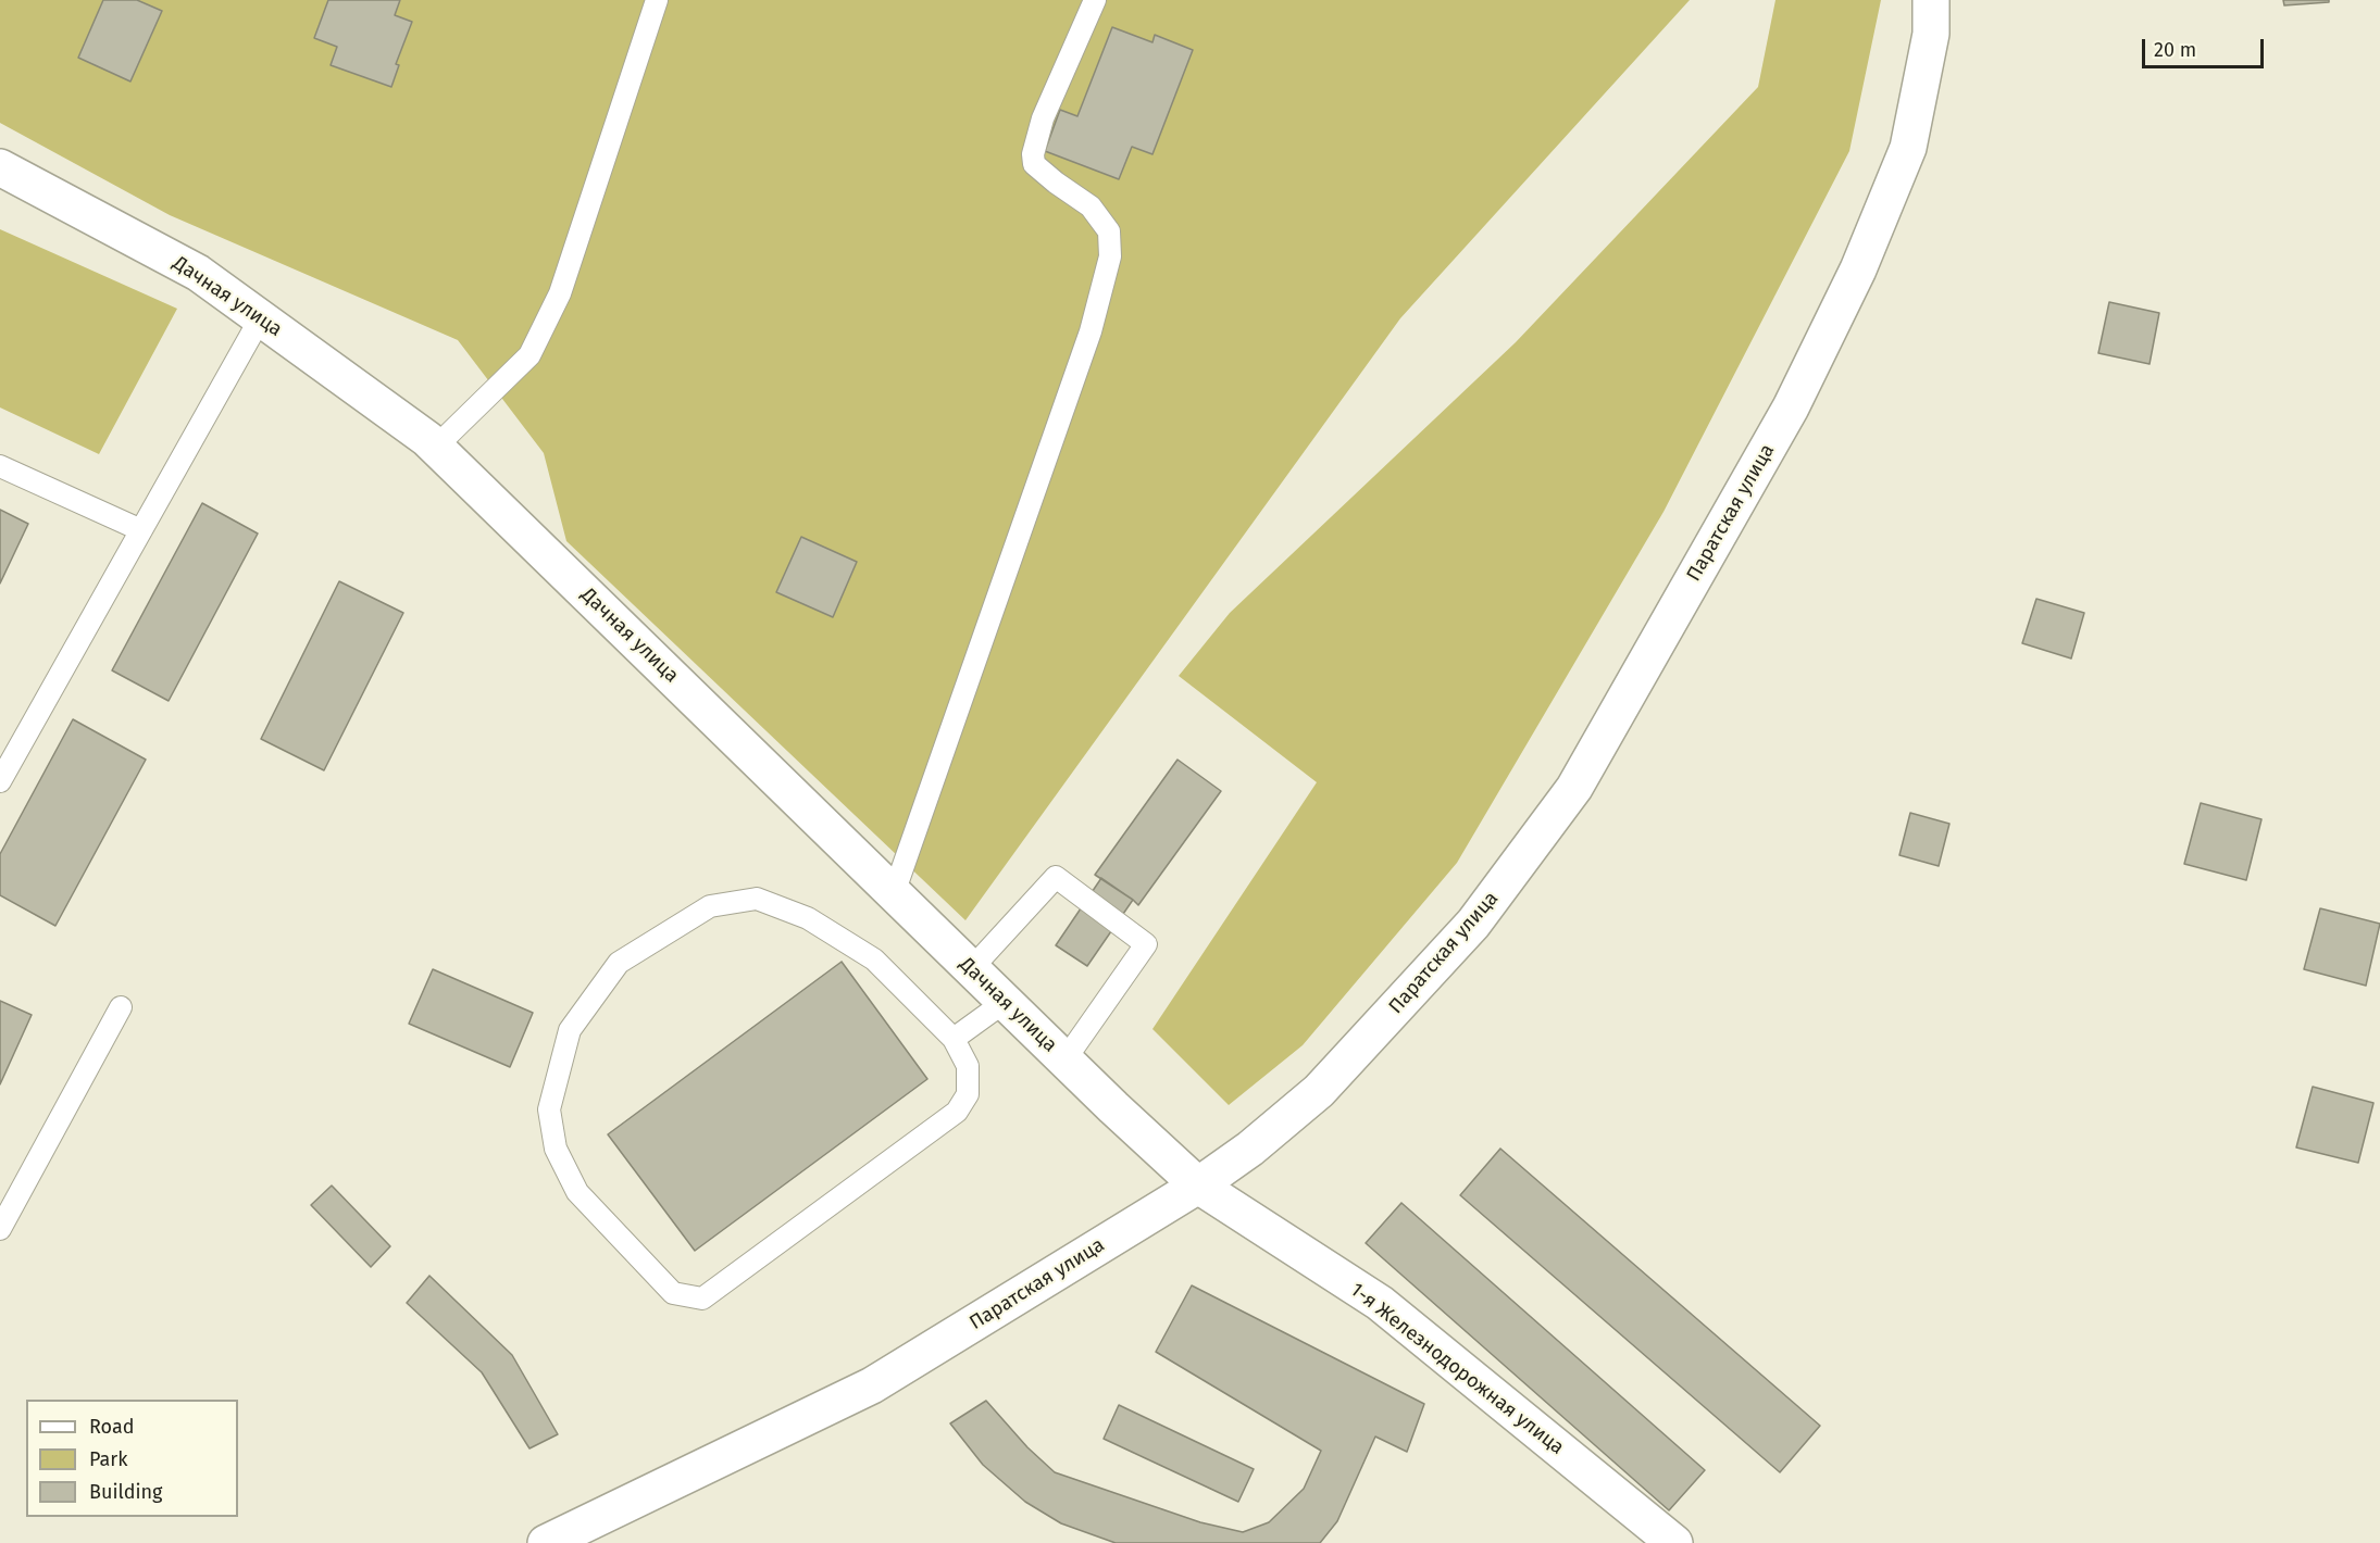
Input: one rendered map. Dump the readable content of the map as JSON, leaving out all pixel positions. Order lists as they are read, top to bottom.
{
  "streets": {
    "street": ["Дачная улица", "Паратская улица", "1-я Железнодорожная улица"]
  },
  "crossings": [
    ["Дачная улица", "Паратская улица"],
    ["Дачная улица", "1-я Железнодорожная улица"],
    ["Паратская улица", "1-я Железнодорожная улица"]
  ],
  "legend": ["Road", "Park", "Building"],
  "scale_bar": "20 m"
}
